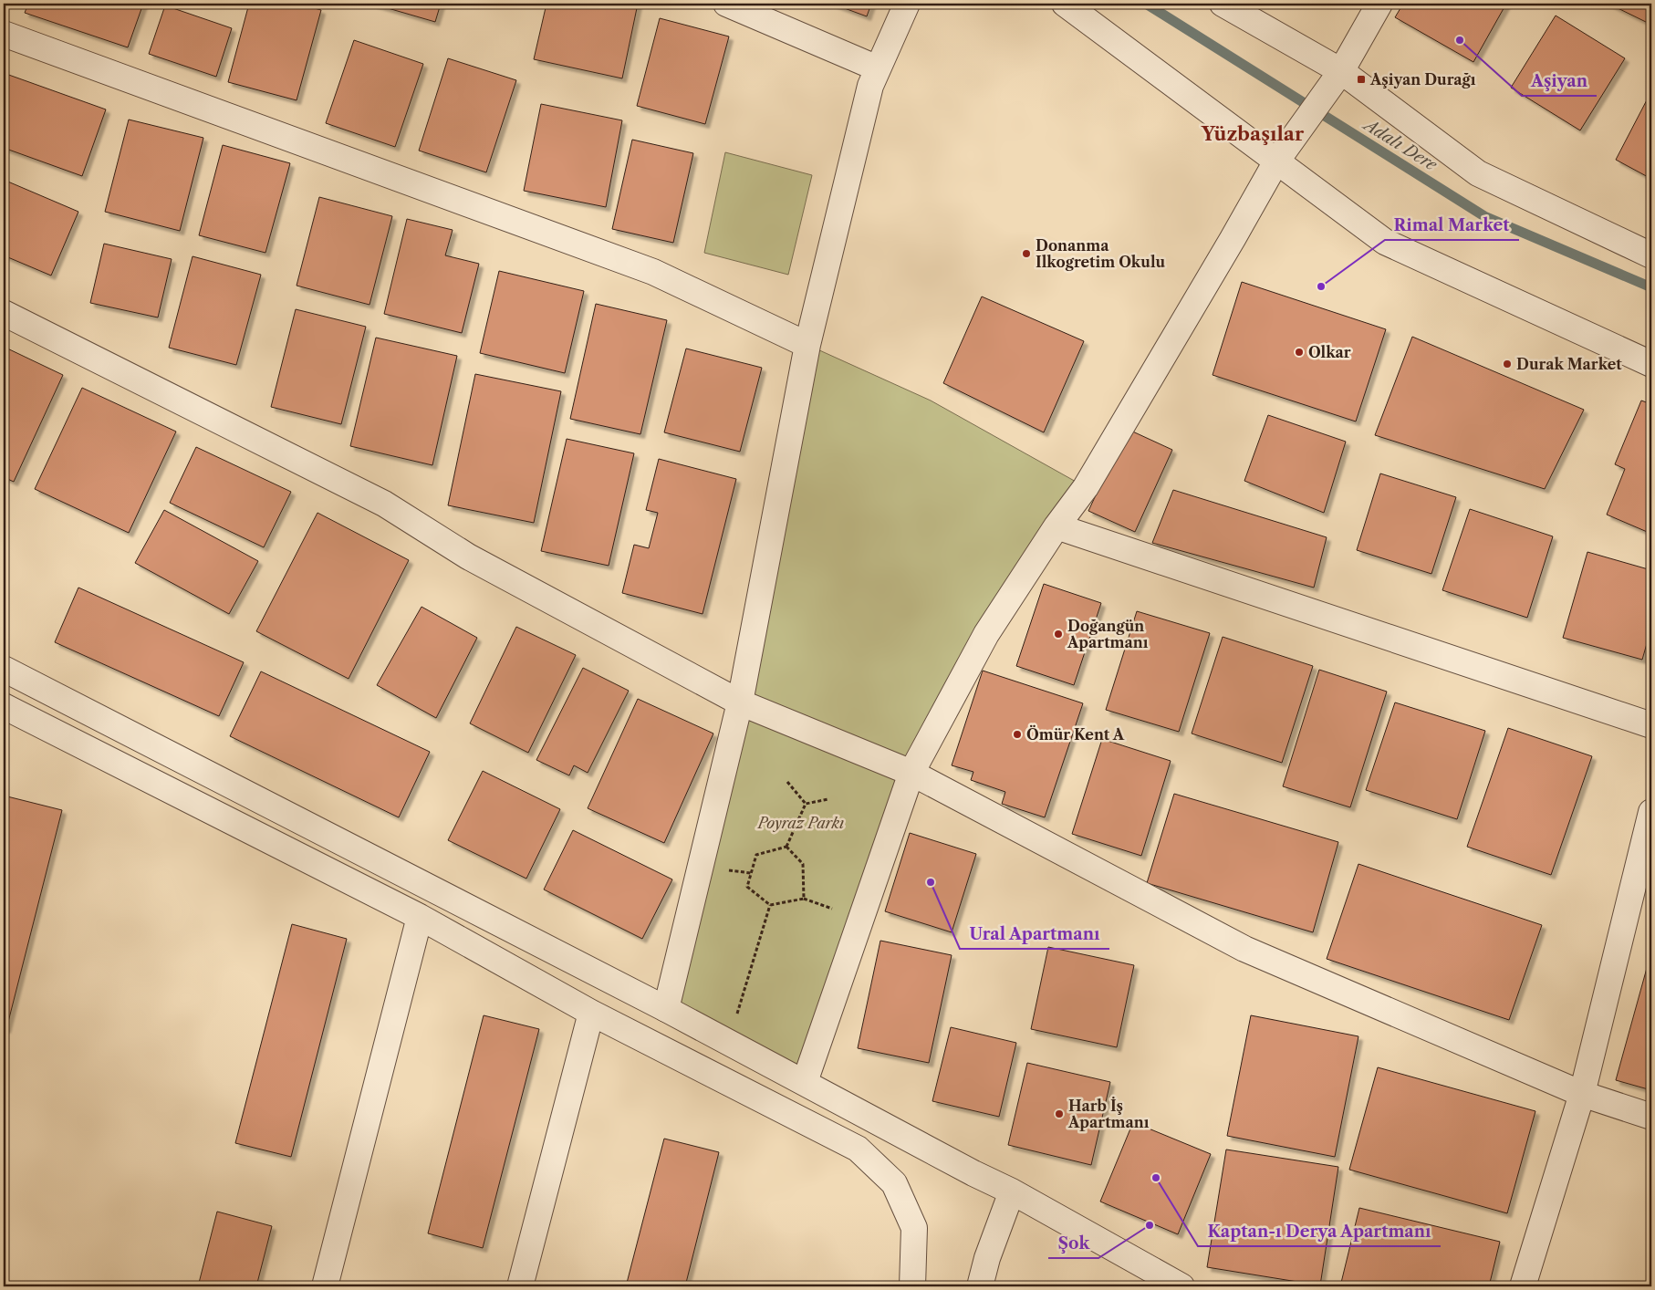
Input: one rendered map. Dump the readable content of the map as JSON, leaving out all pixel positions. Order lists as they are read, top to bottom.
{
  "districts": ["Yüzbaşılar"],
  "water": ["Adalı Dere"],
  "parks": ["Poyraz Parkı"],
  "places": {
    "other": [
      "Aşiyan",
      "Donanma Ilkogretim Okulu",
      "Rimal Market",
      "Olkar",
      "Durak Market",
      "Doğangün Apartmanı",
      "Ömür Kent A",
      "Ural Apartmanı",
      "Harb İş Apartmanı",
      "Kaptan-ı Derya Apartmanı",
      "Şok"
    ],
    "transit": ["Aşiyan Durağı"]
  }
}
